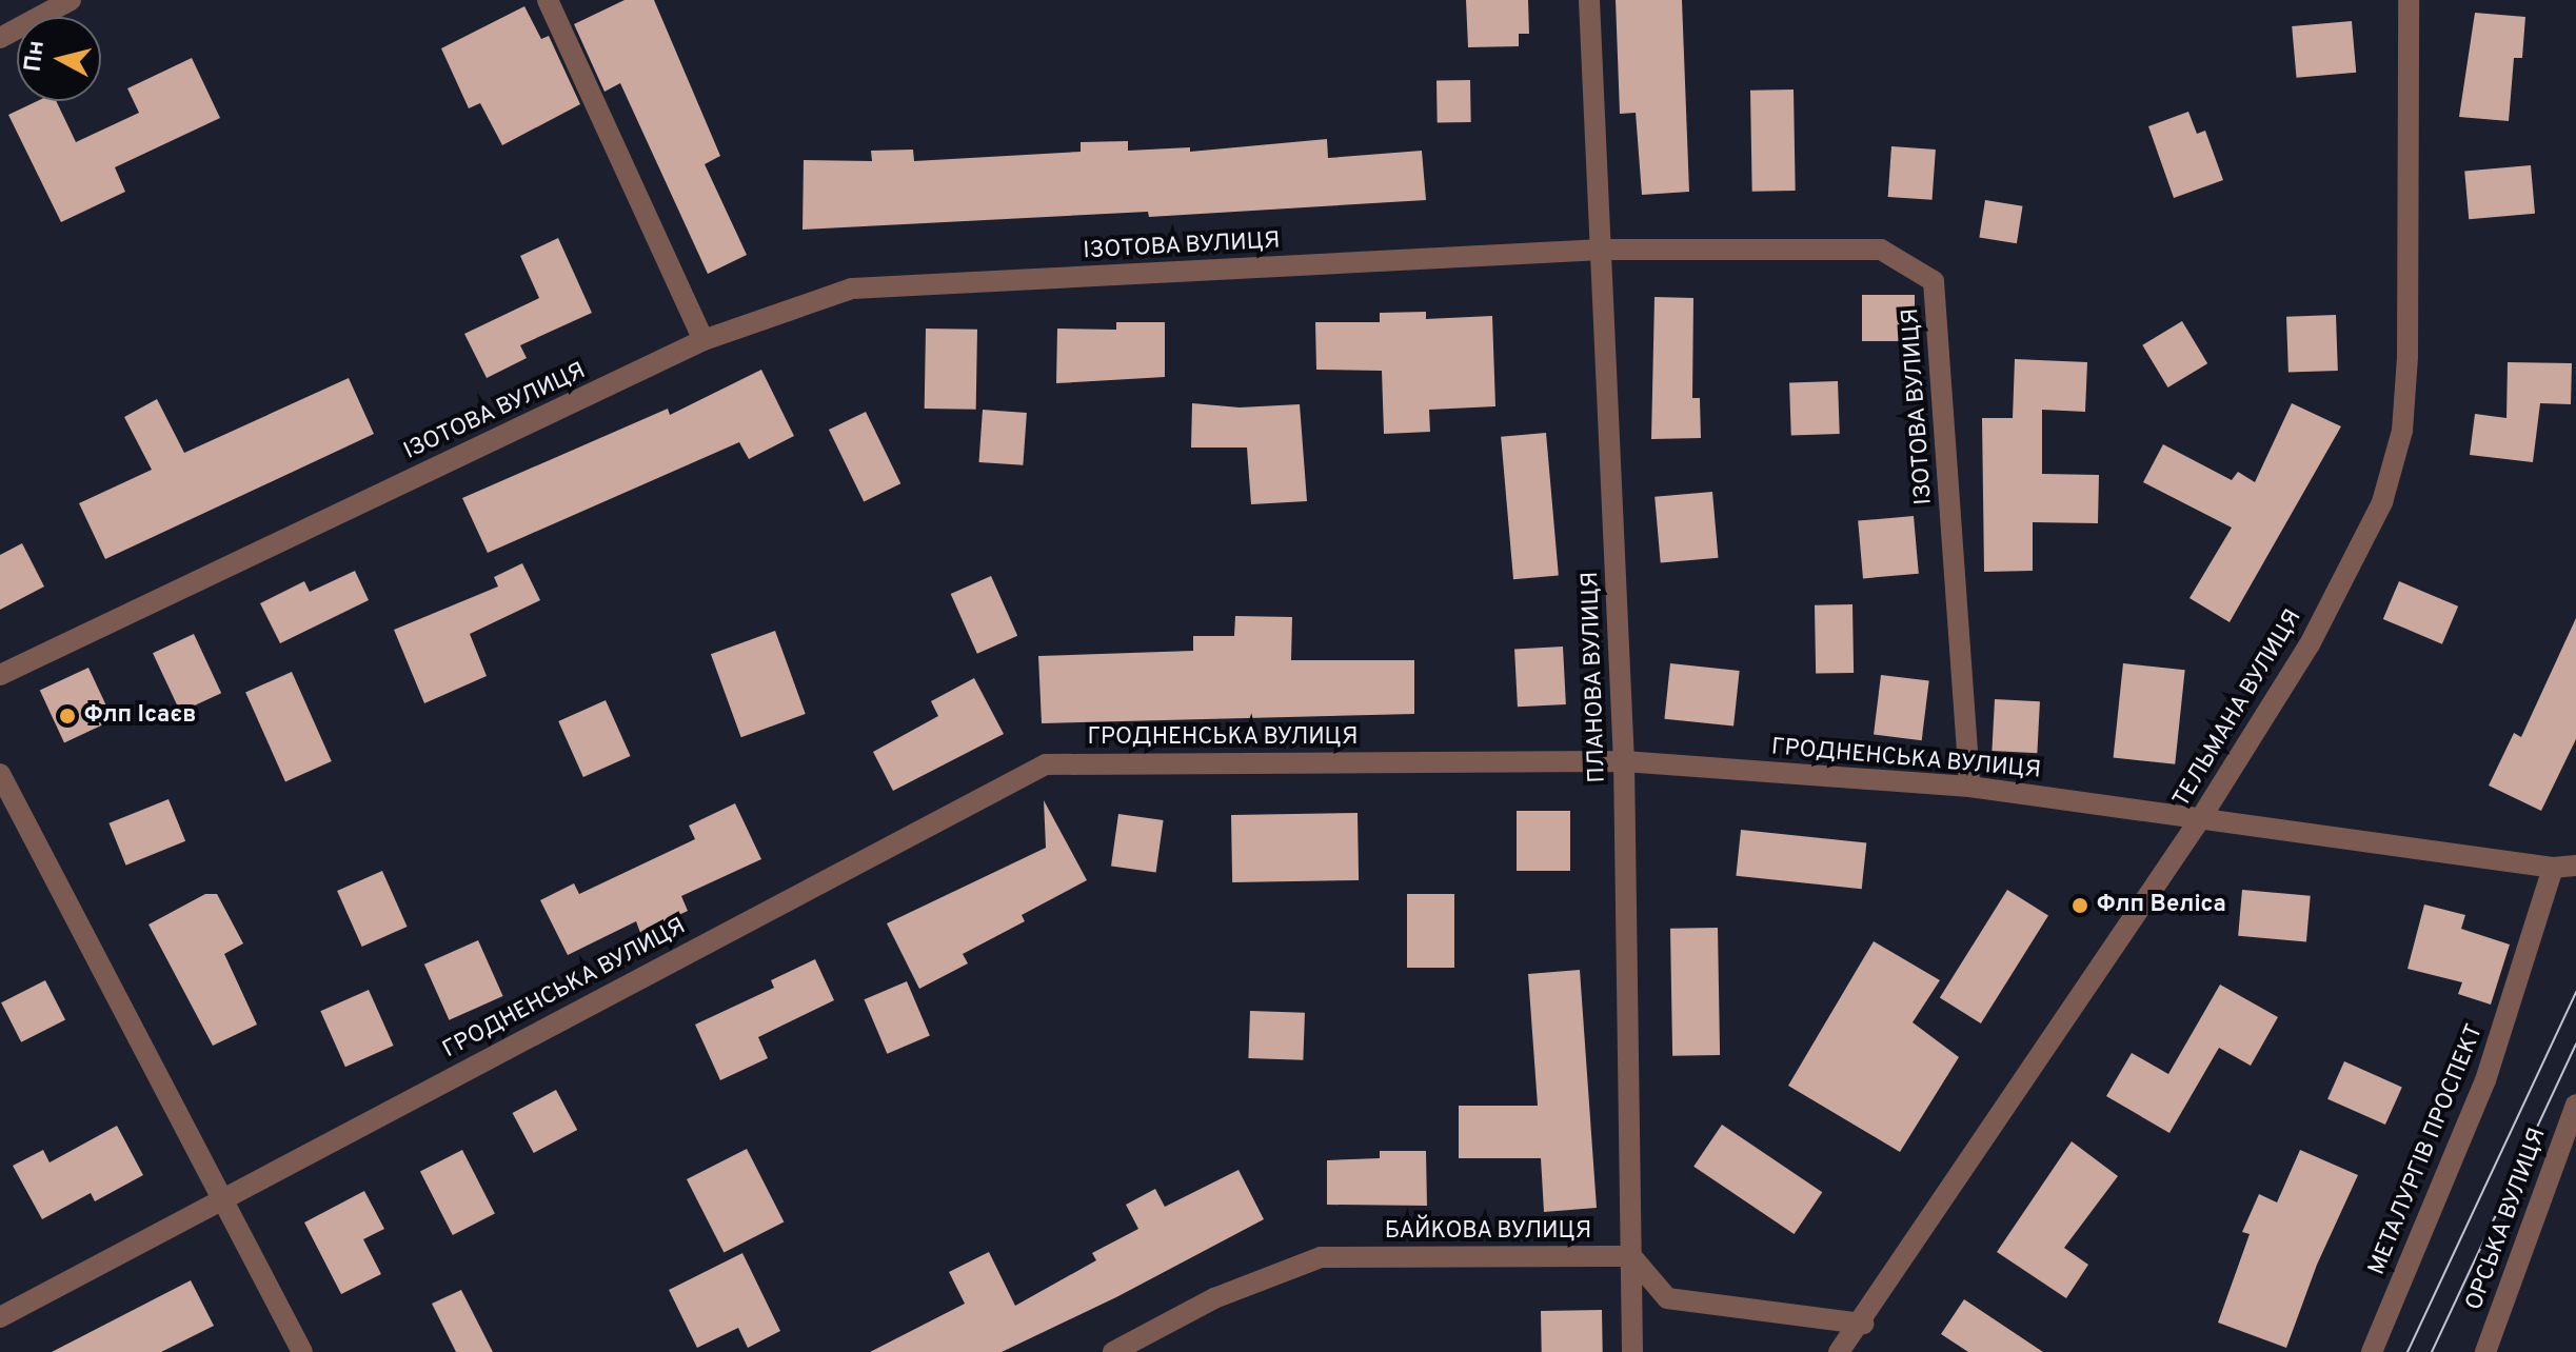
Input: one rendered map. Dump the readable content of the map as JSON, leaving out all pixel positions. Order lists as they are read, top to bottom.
{
  "streets": {
    "street": [
      "ІЗОТОВА ВУЛИЦЯ",
      "ПЛАНОВА ВУЛИЦЯ",
      "ТЕЛЬМАНА ВУЛИЦЯ",
      "ГРОДНЕНСЬКА ВУЛИЦЯ",
      "МЕТАЛУРГІВ ПРОСПЕКТ",
      "ОРСЬКА ВУЛИЦЯ",
      "БАЙКОВА ВУЛИЦЯ"
    ]
  },
  "crossings": [
    ["ІЗОТОВА ВУЛИЦЯ", "ПЛАНОВА ВУЛИЦЯ"],
    ["ІЗОТОВА ВУЛИЦЯ", "ГРОДНЕНСЬКА ВУЛИЦЯ"],
    ["ПЛАНОВА ВУЛИЦЯ", "ГРОДНЕНСЬКА ВУЛИЦЯ"],
    ["ПЛАНОВА ВУЛИЦЯ", "БАЙКОВА ВУЛИЦЯ"],
    ["ТЕЛЬМАНА ВУЛИЦЯ", "ГРОДНЕНСЬКА ВУЛИЦЯ"],
    ["ГРОДНЕНСЬКА ВУЛИЦЯ", "МЕТАЛУРГІВ ПРОСПЕКТ"]
  ],
  "places": ["Флп Ісаєв", "Флп Веліса"],
  "north": "left"
}
